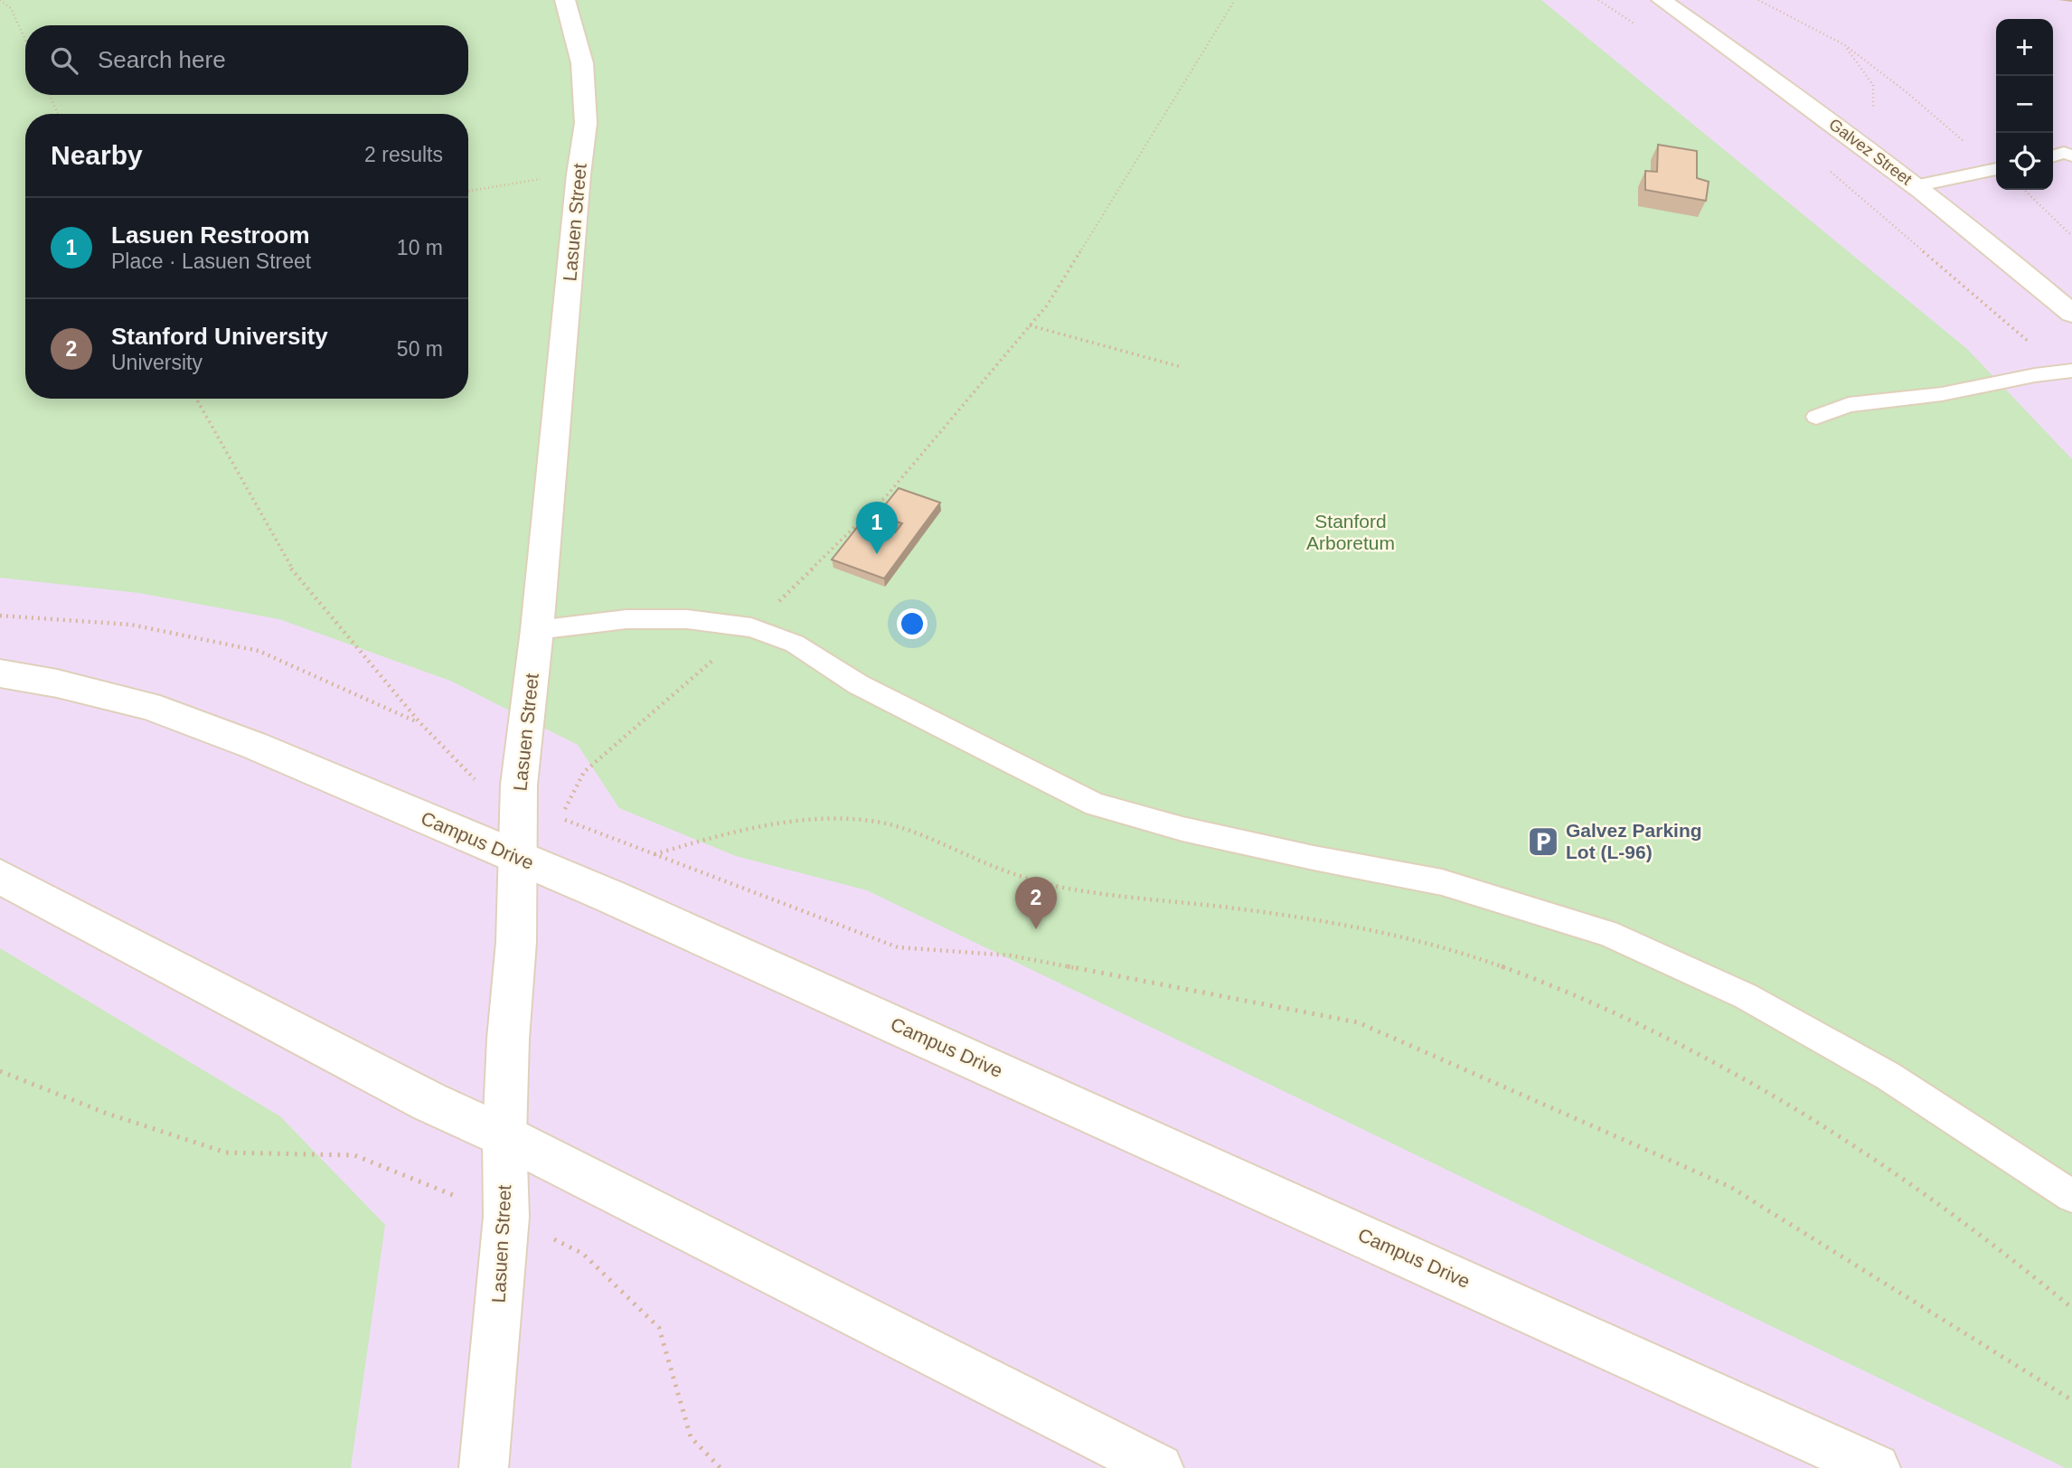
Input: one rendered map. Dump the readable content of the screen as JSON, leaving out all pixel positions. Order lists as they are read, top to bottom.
{
  "streets": {
    "street": ["Galvez Street", "Lasuen Street", "Campus Drive"]
  },
  "crossings": [
    ["Lasuen Street", "Campus Drive"]
  ],
  "parks": ["Stanford Arboretum"],
  "places": {
    "parking": ["Galvez Parking Lot (L-96)"]
  },
  "page": {
    "map_buttons": ["+", "−"],
    "search": "Search here",
    "heading": ["Nearby", "2 results"],
    "list": [
      {
        "mark": "1",
        "name": "Lasuen Restroom",
        "note": "Place · Lasuen Street",
        "value": "10 m"
      },
      {
        "mark": "2",
        "name": "Stanford University",
        "note": "University",
        "value": "50 m"
      }
    ],
    "pins": ["1", "2"]
  }
}
